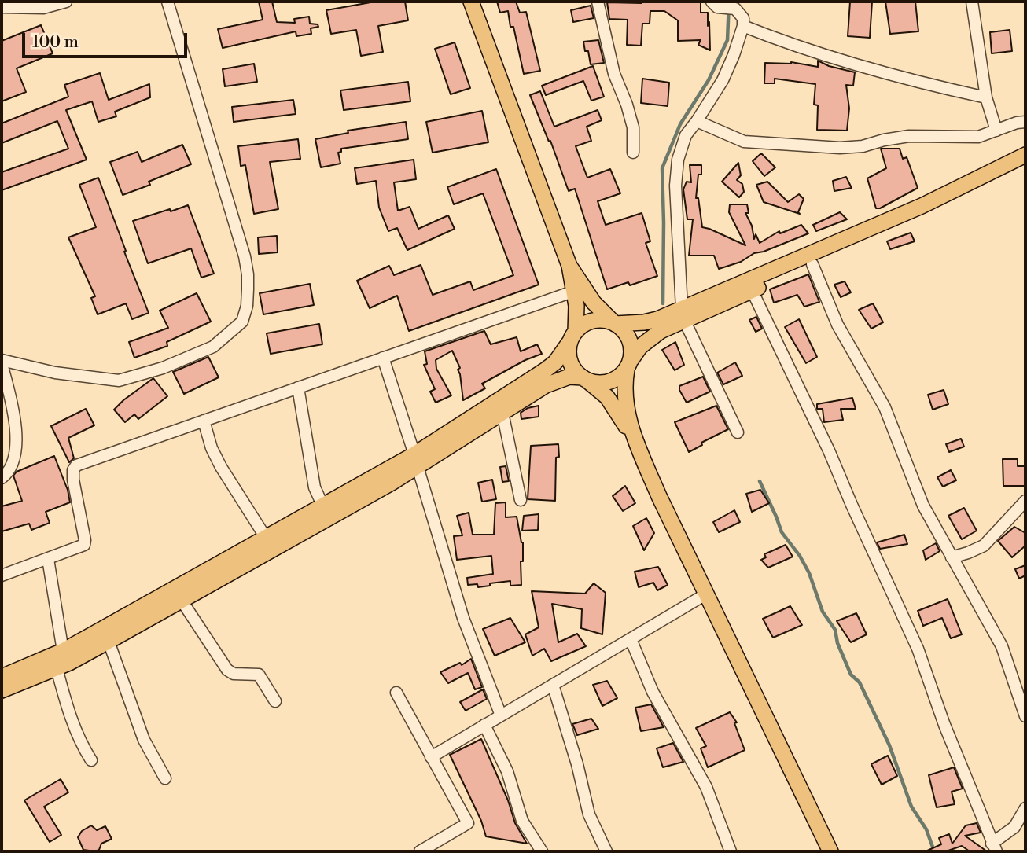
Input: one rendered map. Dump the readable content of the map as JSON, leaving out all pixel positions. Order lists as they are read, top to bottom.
{
  "scale_bar": "100 m"
}
